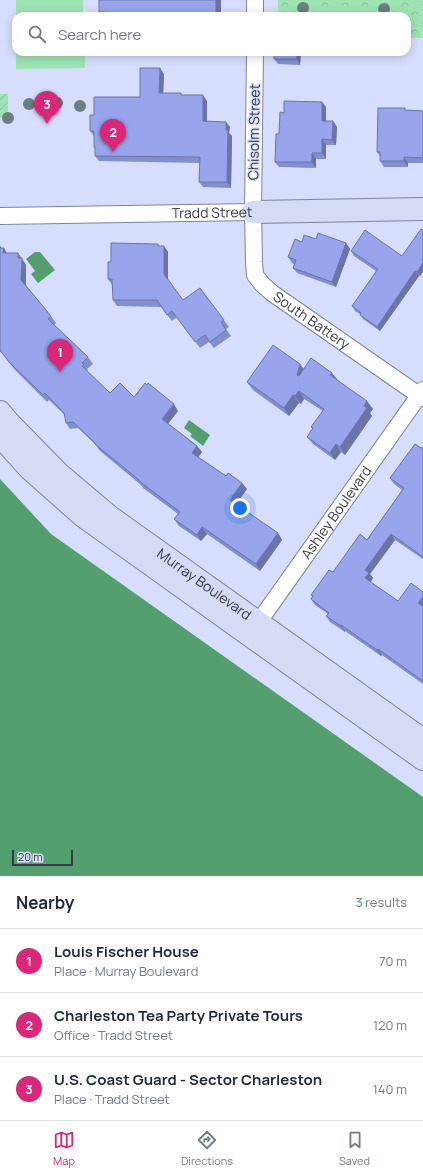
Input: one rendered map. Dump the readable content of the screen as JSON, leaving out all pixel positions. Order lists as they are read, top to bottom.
{
  "streets": {
    "street": [
      "Chisolm Street",
      "Tradd Street",
      "South Battery",
      "Ashley Boulevard",
      "Murray Boulevard"
    ]
  },
  "crossings": [
    ["Chisolm Street", "Tradd Street"],
    ["Chisolm Street", "South Battery"],
    ["Tradd Street", "South Battery"],
    ["South Battery", "Ashley Boulevard"],
    ["Ashley Boulevard", "Murray Boulevard"]
  ],
  "scale_bar": "20 m",
  "page": {
    "search": "Search here",
    "pins": ["3", "2", "1"],
    "scale": "20 m",
    "heading": ["Nearby", "3 results"],
    "list": [
      {
        "mark": "1",
        "name": "Louis Fischer House",
        "note": "Place · Murray Boulevard",
        "value": "70 m"
      },
      {
        "mark": "2",
        "name": "Charleston Tea Party Private Tours",
        "note": "Office · Tradd Street",
        "value": "120 m"
      },
      {
        "mark": "3",
        "name": "U.S. Coast Guard - Sector Charleston",
        "note": "Place · Tradd Street",
        "value": "140 m"
      }
    ],
    "nav": ["Map", "Directions", "Saved"]
  }
}
